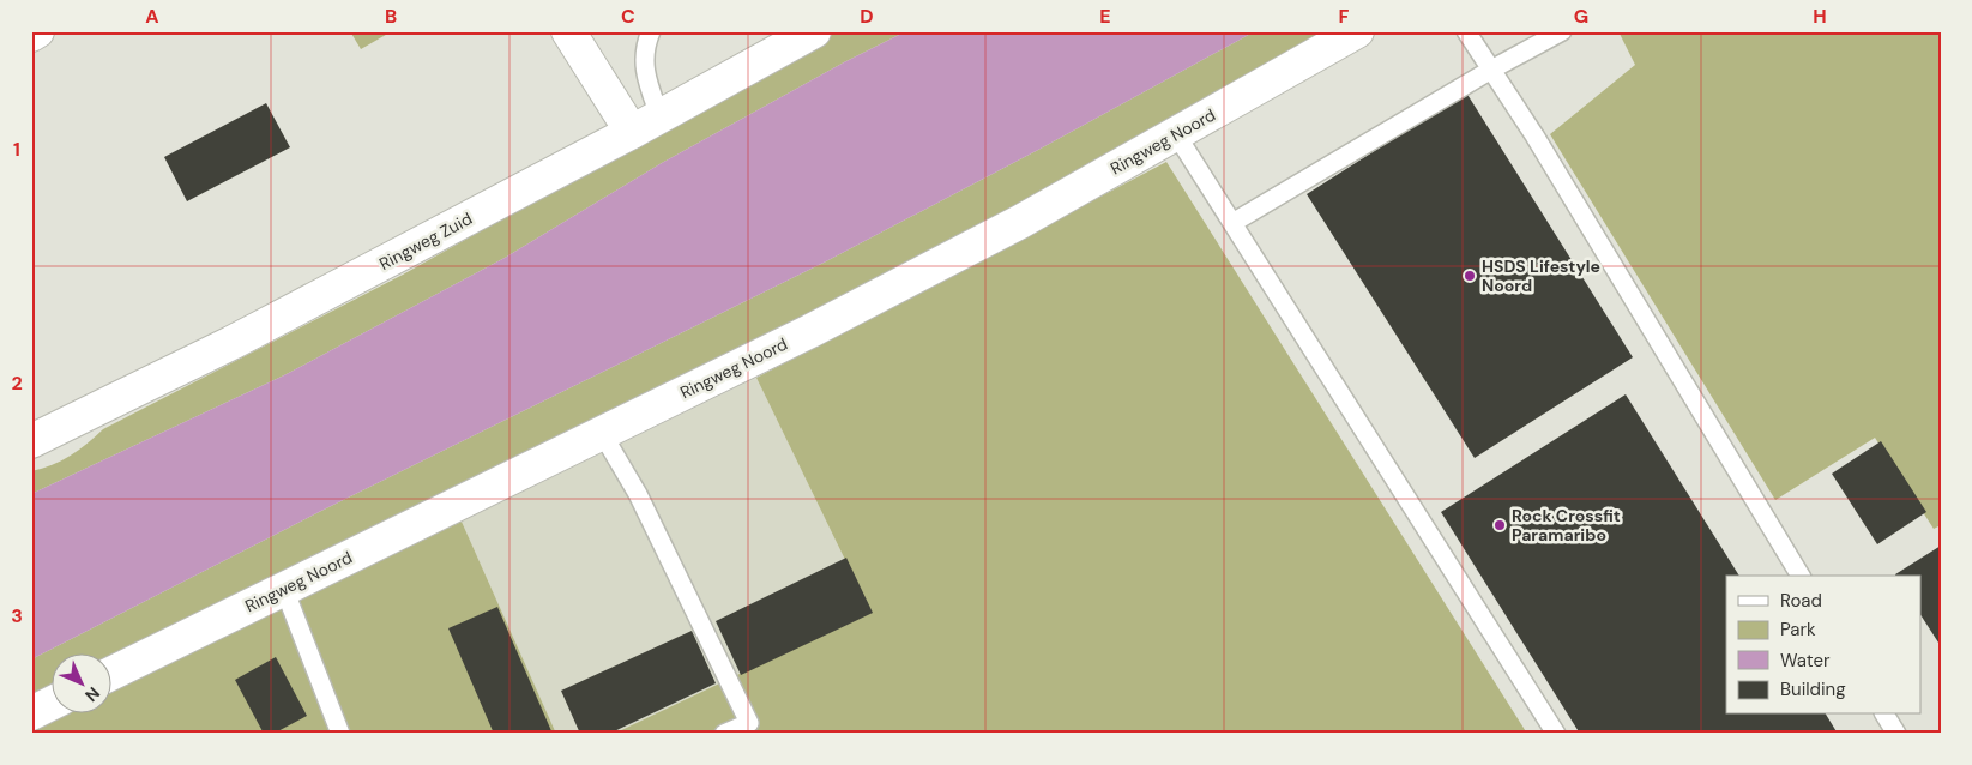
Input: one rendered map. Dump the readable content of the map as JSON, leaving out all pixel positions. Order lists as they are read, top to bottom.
{
  "streets": {
    "street": ["Ringweg Noord", "Ringweg Zuid"]
  },
  "places": ["HSDS Lifestyle Noord", "Rock Crossfit Paramaribo"],
  "legend": [
    "Road",
    "Park",
    "Water",
    "Building"
  ],
  "north": "bottom right",
  "grid": {
    "columns": [
      "A",
      "B",
      "C",
      "D",
      "E",
      "F",
      "G",
      "H"
    ],
    "rows": ["1", "2", "3"]
  }
}
